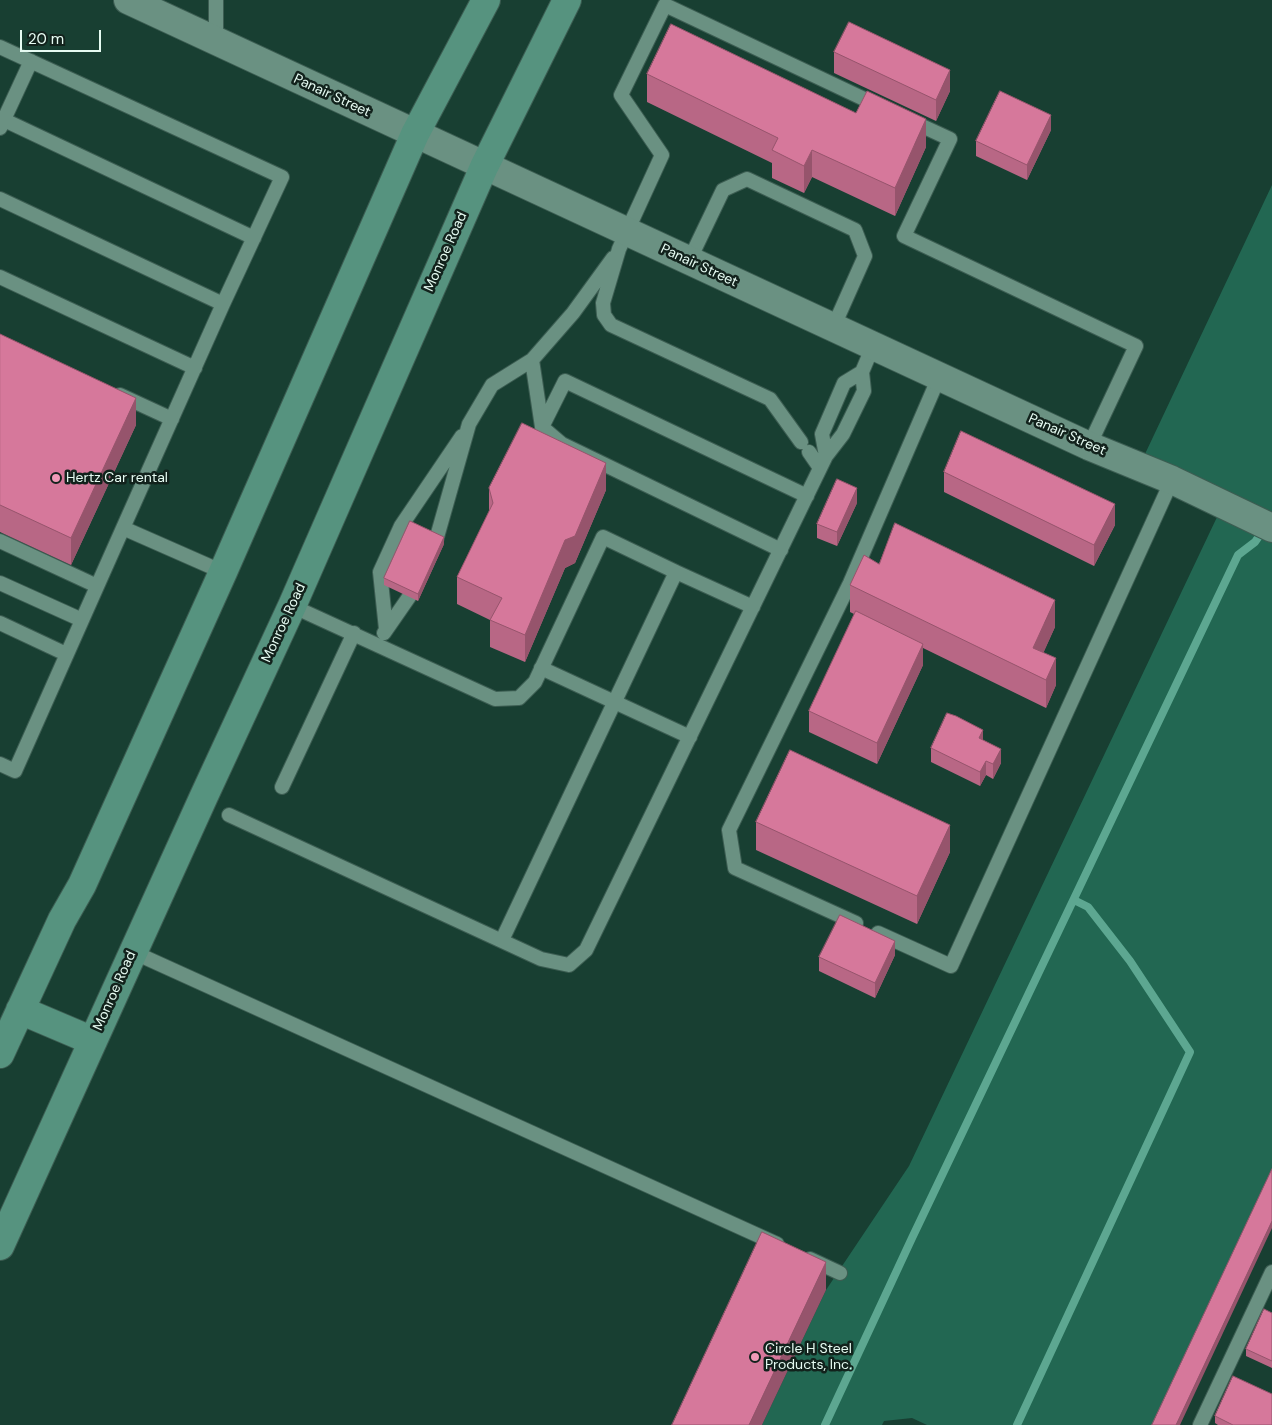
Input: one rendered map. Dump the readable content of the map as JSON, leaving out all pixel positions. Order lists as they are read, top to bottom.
{
  "streets": {
    "main road": ["Monroe Road"],
    "street": ["Panair Street"]
  },
  "crossings": [
    ["Panair Street", "Monroe Road"]
  ],
  "places": ["Hertz Car rental", "Circle H Steel Products, Inc."],
  "scale_bar": "20 m"
}
